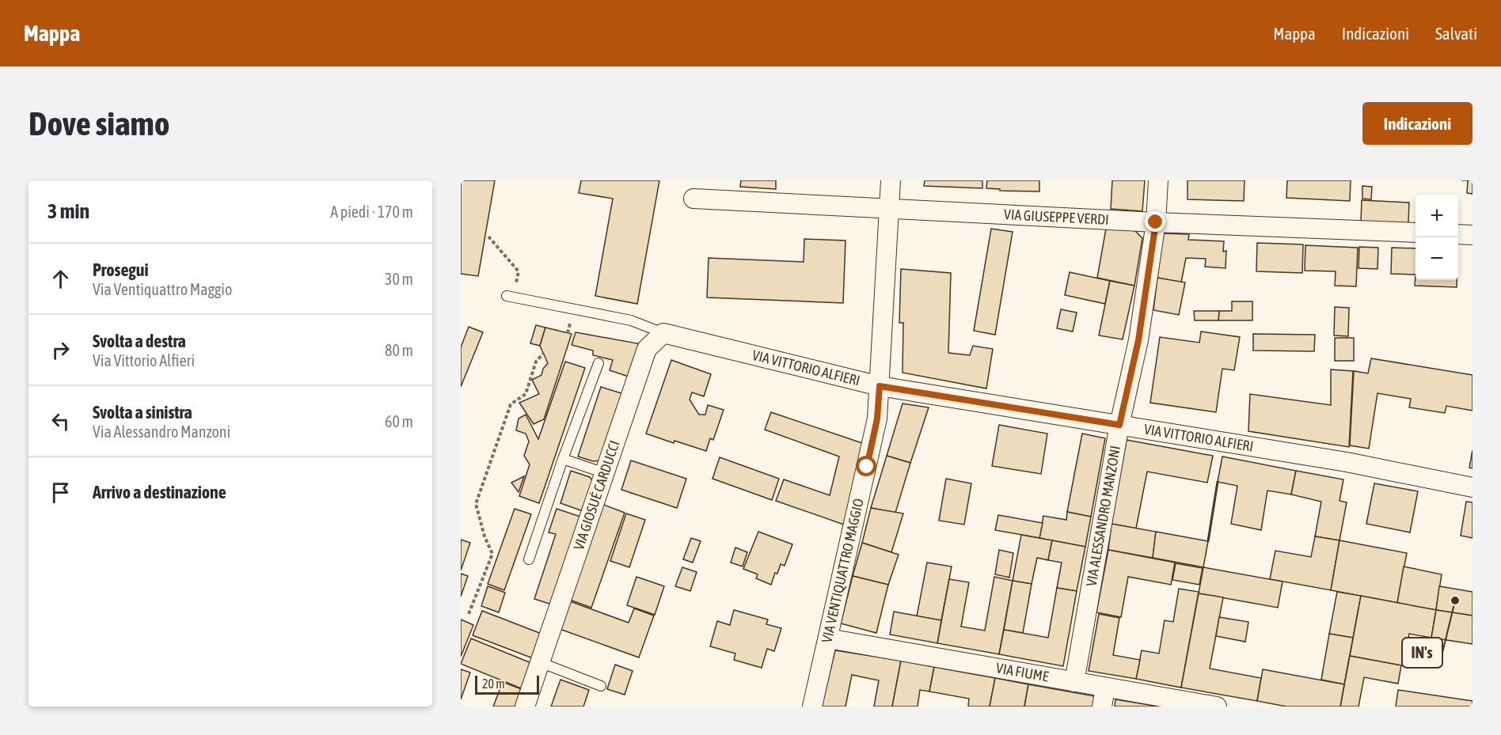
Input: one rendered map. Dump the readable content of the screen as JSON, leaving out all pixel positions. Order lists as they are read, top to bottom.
{
  "streets": {
    "street": [
      "VIA GIUSEPPE VERDI",
      "VIA VITTORIO ALFIERI",
      "VIA GIOSUÈ CARDUCCI",
      "VIA ALESSANDRO MANZONI",
      "VIA VENTIQUATTRO MAGGIO",
      "VIA FIUME"
    ]
  },
  "crossings": [
    ["VIA GIUSEPPE VERDI", "VIA ALESSANDRO MANZONI"],
    ["VIA GIUSEPPE VERDI", "VIA VENTIQUATTRO MAGGIO"],
    ["VIA VITTORIO ALFIERI", "VIA GIOSUÈ CARDUCCI"],
    ["VIA VITTORIO ALFIERI", "VIA ALESSANDRO MANZONI"],
    ["VIA VITTORIO ALFIERI", "VIA VENTIQUATTRO MAGGIO"],
    ["VIA ALESSANDRO MANZONI", "VIA FIUME"],
    ["VIA VENTIQUATTRO MAGGIO", "VIA FIUME"]
  ],
  "places": ["IN's"],
  "scale_bar": "20 m",
  "page": {
    "header": "Mappa",
    "nav": ["Mappa", "Indicazioni", "Salvati"],
    "buttons": "Indicazioni",
    "title": "Dove siamo",
    "heading": ["3 min", "A piedi · 170 m"],
    "map_buttons": ["+", "−"],
    "list": [
      ["Prosegui", "Via Ventiquattro Maggio", "30 m"],
      ["Svolta a destra", "Via Vittorio Alfieri", "80 m"],
      ["Svolta a sinistra", "Via Alessandro Manzoni", "60 m"],
      "Arrivo a destinazione"
    ],
    "scale": "20 m"
  }
}
